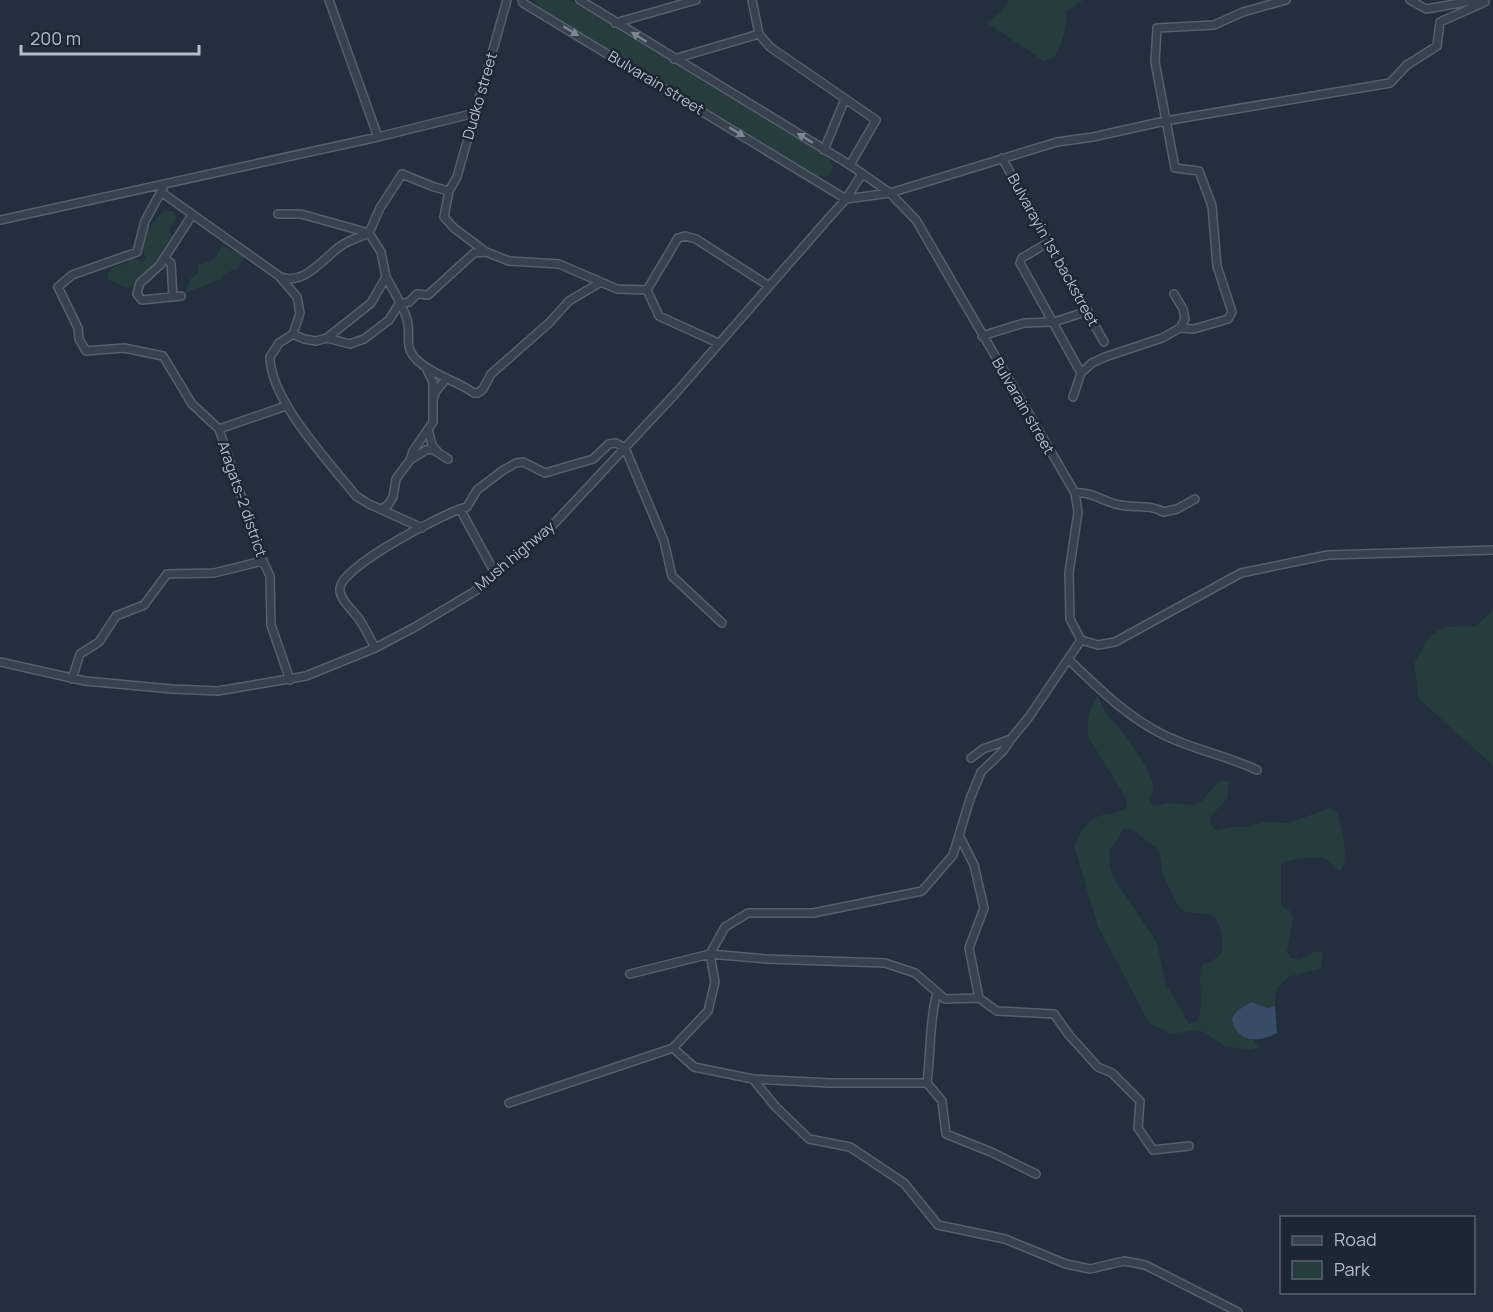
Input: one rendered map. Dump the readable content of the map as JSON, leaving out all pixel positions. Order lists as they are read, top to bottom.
{
  "streets": {
    "street": [
      "Bulvarain street",
      "Dudko street",
      "Bulvarayin 1st backstreet",
      "Aragats-2 district",
      "Mush highway"
    ]
  },
  "crossings": [
    ["Bulvarain street", "Mush highway"],
    ["Aragats-2 district", "Mush highway"]
  ],
  "legend": ["Road", "Park"],
  "scale_bar": "200 m"
}
